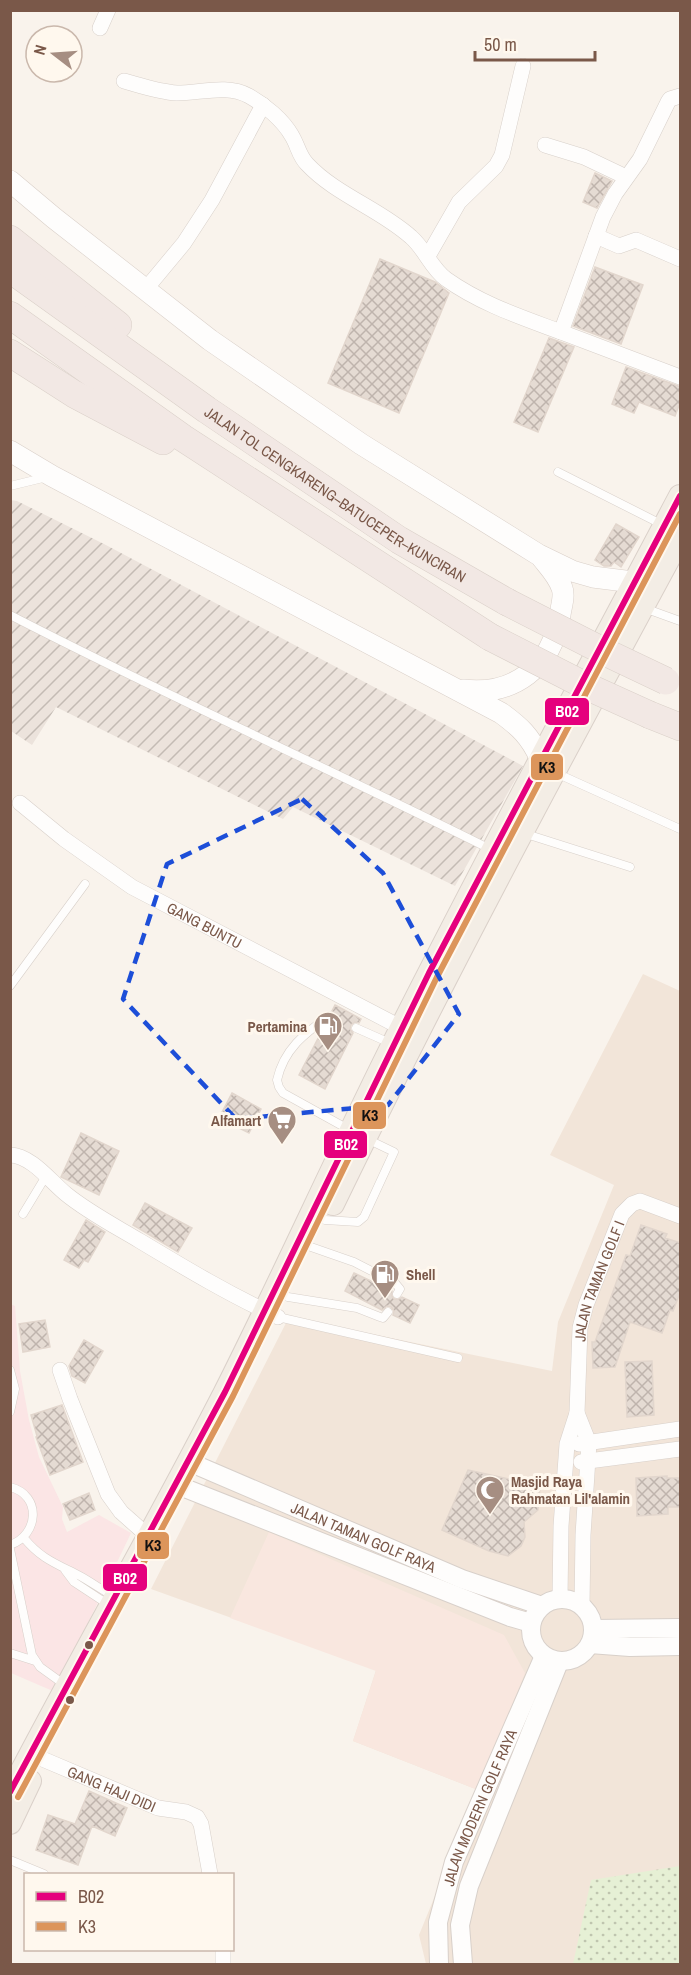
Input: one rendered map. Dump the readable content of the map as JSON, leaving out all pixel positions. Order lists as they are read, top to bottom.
{
  "streets": {
    "highway": ["JALAN TOL CENGKARENG–BATUCEPER–KUNCIRAN"],
    "street": [
      "GANG BUNTU",
      "JALAN TAMAN GOLF I",
      "JALAN TAMAN GOLF RAYA",
      "GANG HAJI DIDI",
      "JALAN MODERN GOLF RAYA"
    ]
  },
  "crossings": [
    ["JALAN TAMAN GOLF I", "JALAN TAMAN GOLF RAYA"],
    ["JALAN TAMAN GOLF I", "JALAN MODERN GOLF RAYA"],
    ["JALAN TAMAN GOLF RAYA", "JALAN MODERN GOLF RAYA"]
  ],
  "places": {
    "fuel station": ["Pertamina", "Shell"],
    "supermarket": ["Alfamart"],
    "mosque": ["Masjid Raya Rahmatan Lil'alamin"]
  },
  "lines": ["transit line B02", "transit line K3"],
  "legend": ["B02", "K3"],
  "scale_bar": "50 m",
  "north": "left"
}
